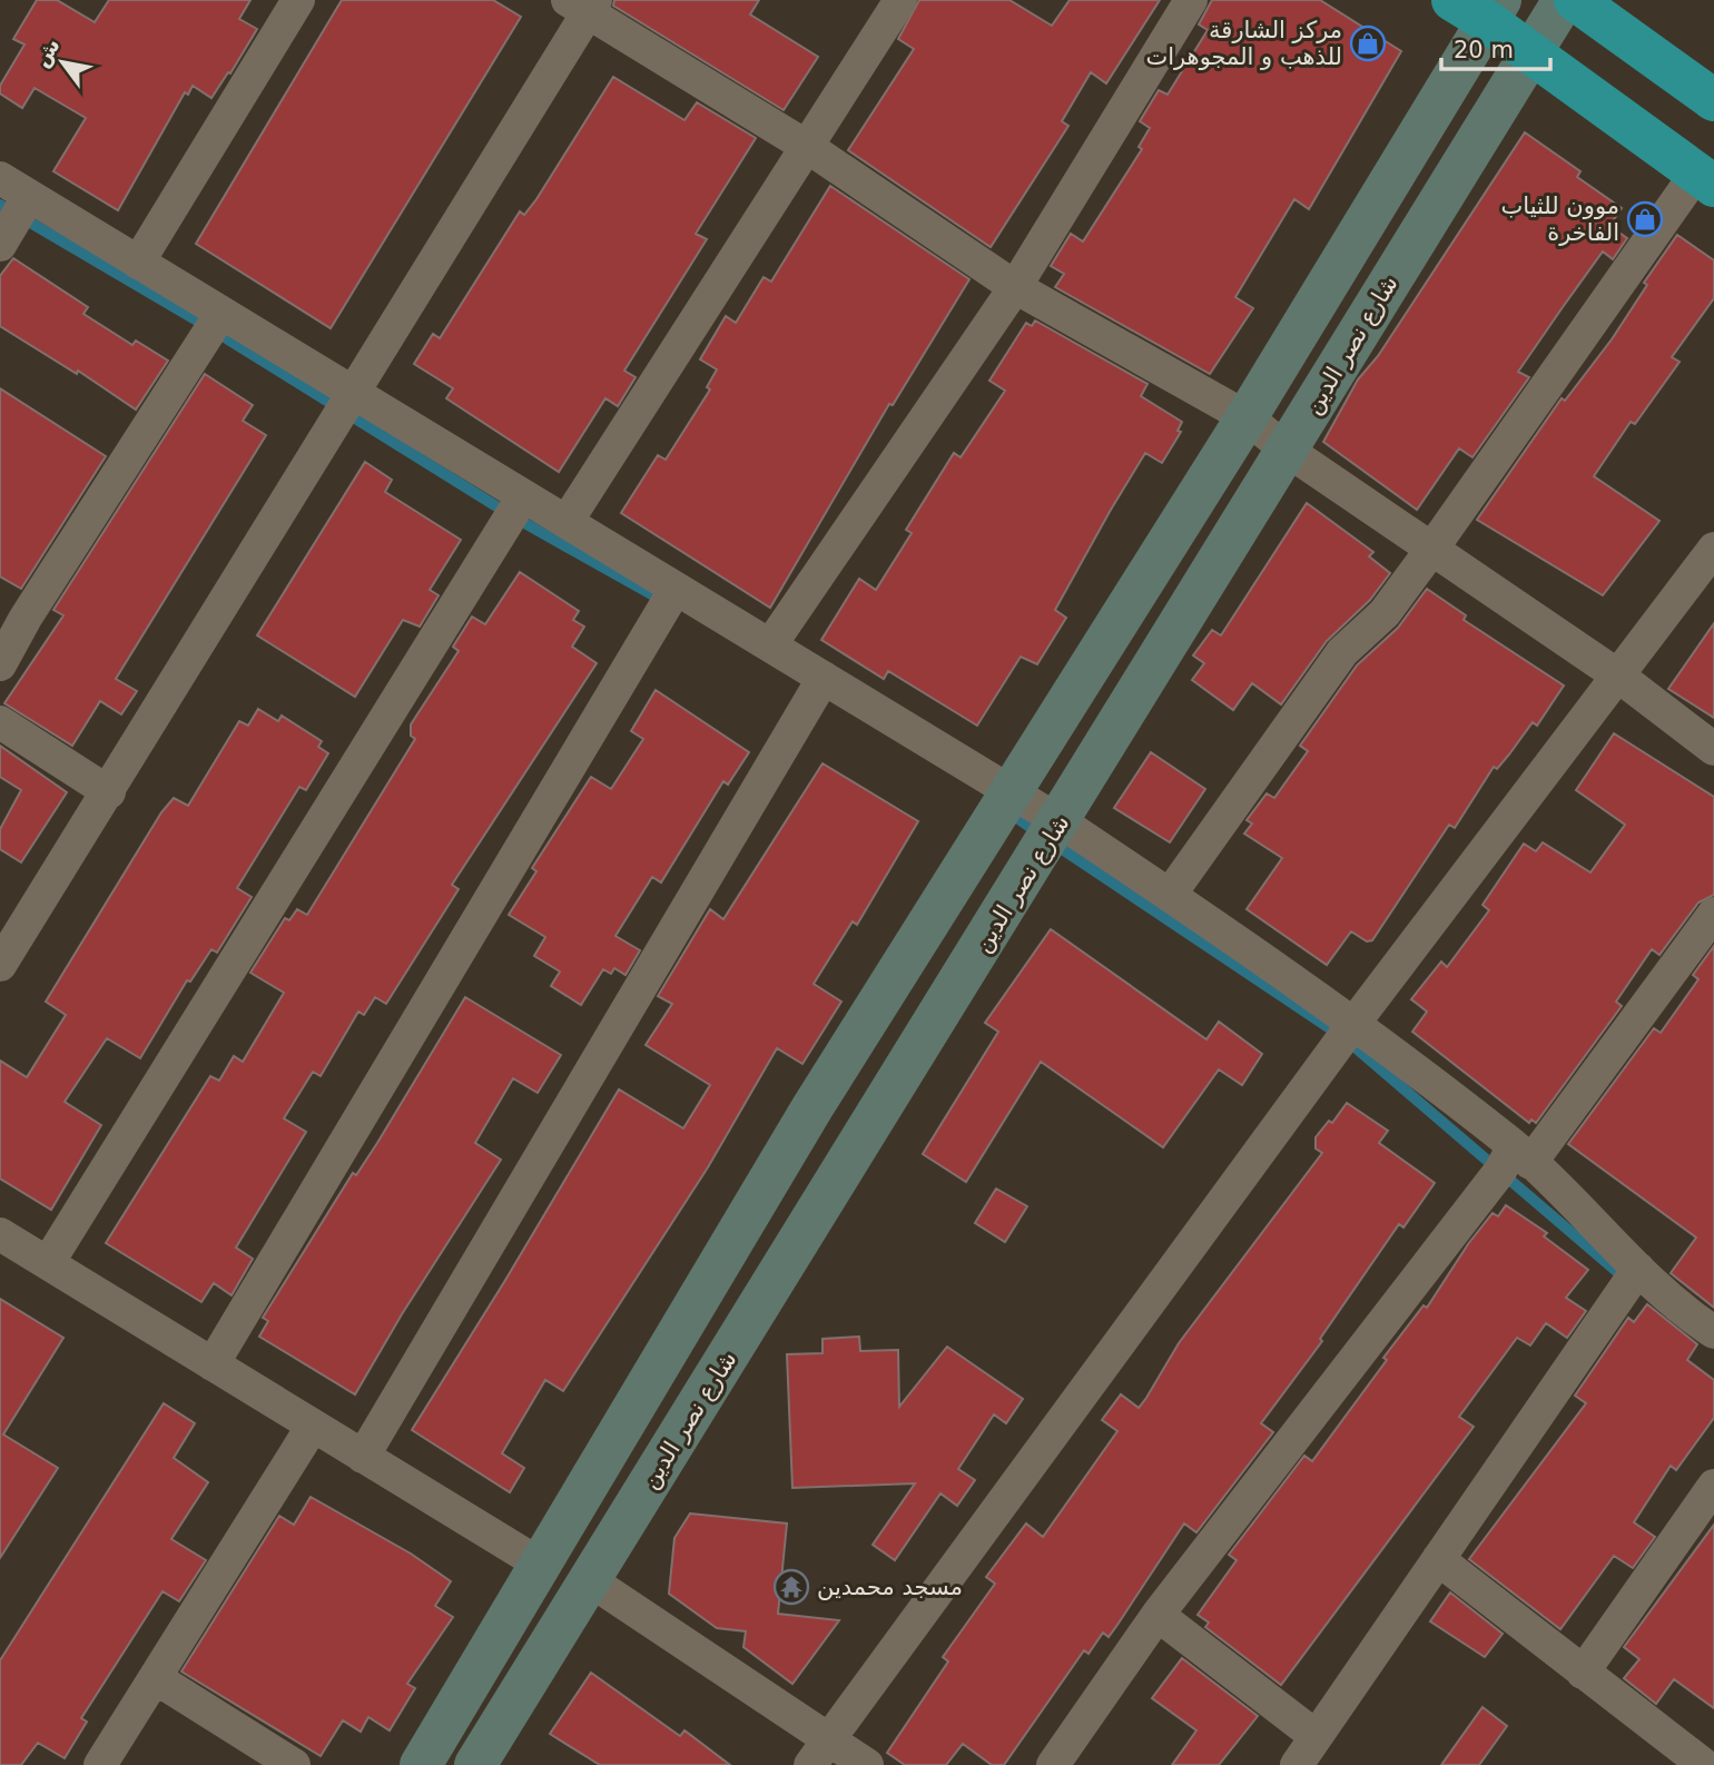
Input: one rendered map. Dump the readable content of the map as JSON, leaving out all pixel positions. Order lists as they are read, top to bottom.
{
  "streets": {
    "street": ["شارع نصر الدين"]
  },
  "places": {
    "shop": ["مركز الشارقة للذهب و المجوهرات", "موون للثياب الفاخرة"],
    "temple": ["مسجد محمدين"]
  },
  "scale_bar": "20 m",
  "north": "top left"
}
